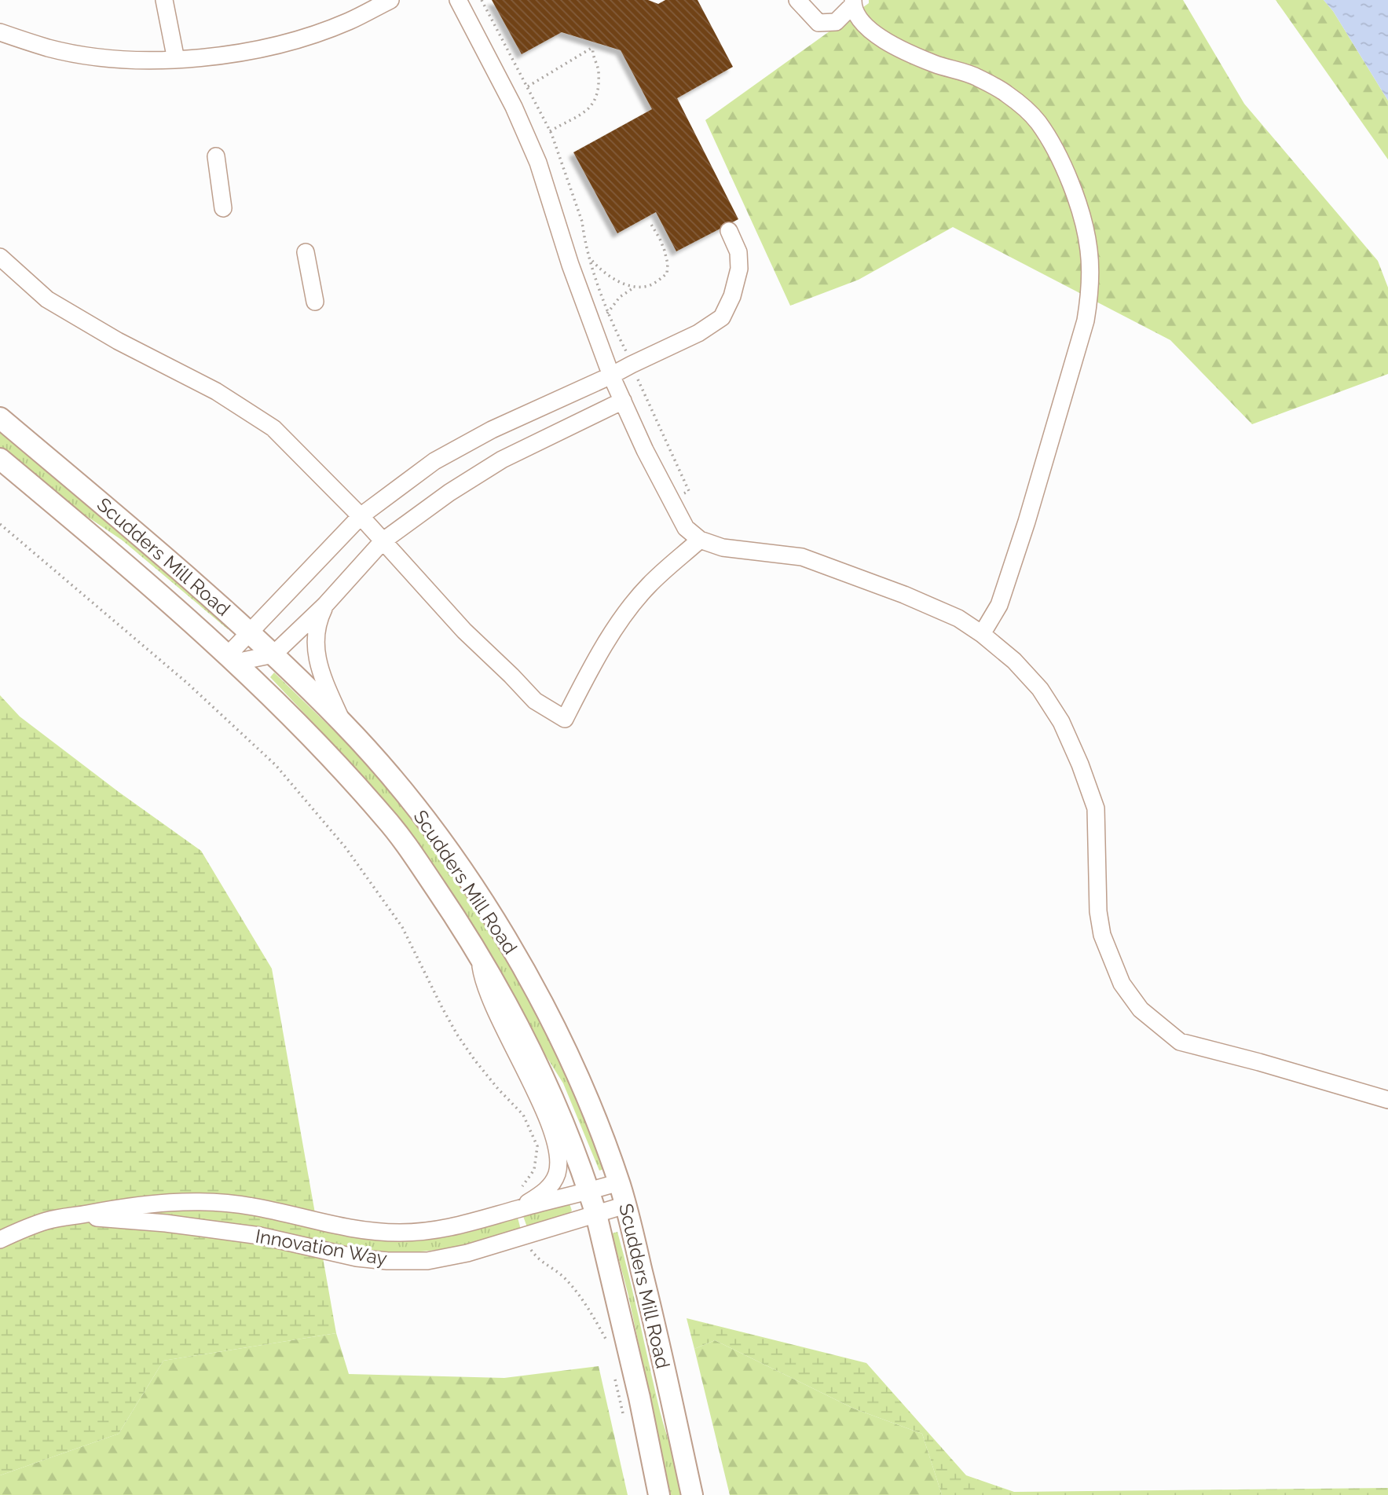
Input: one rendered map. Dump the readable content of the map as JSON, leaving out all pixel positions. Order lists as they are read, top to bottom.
{
  "streets": {
    "main road": ["Scudders Mill Road"],
    "street": ["Innovation Way"]
  },
  "crossings": [
    ["Scudders Mill Road", "Innovation Way"]
  ]
}
